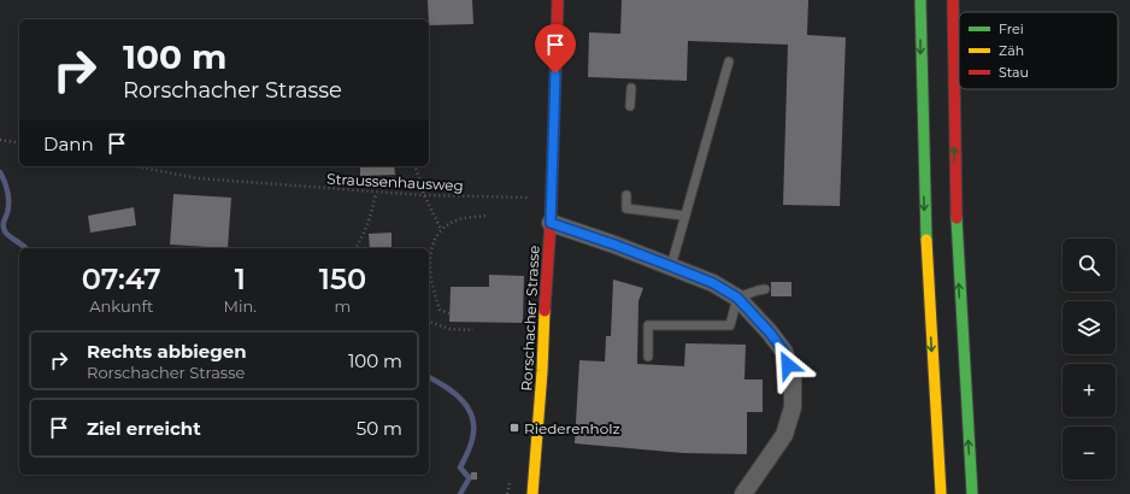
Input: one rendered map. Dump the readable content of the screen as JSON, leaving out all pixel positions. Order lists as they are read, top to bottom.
{
  "streets": {
    "main road": ["Rorschacher Strasse"],
    "path": ["Straussenhausweg"]
  },
  "crossings": [
    ["Straussenhausweg", "Rorschacher Strasse"]
  ],
  "places": {
    "transit": ["Riederenholz"]
  },
  "legend": ["Frei", "Zäh", "Stau"],
  "page": {
    "turn": ["100 m", "Rorschacher Strasse"],
    "then": "Dann",
    "map_buttons": ["+", "−"],
    "eta": [
      "07:47",
      "Ankunft",
      "1",
      "Min.",
      "150",
      "m"
    ],
    "list": [
      {
        "name": "Rechts abbiegen",
        "note": "Rorschacher Strasse",
        "value": "100 m"
      },
      {
        "name": "Ziel erreicht",
        "value": "50 m"
      }
    ]
  }
}
